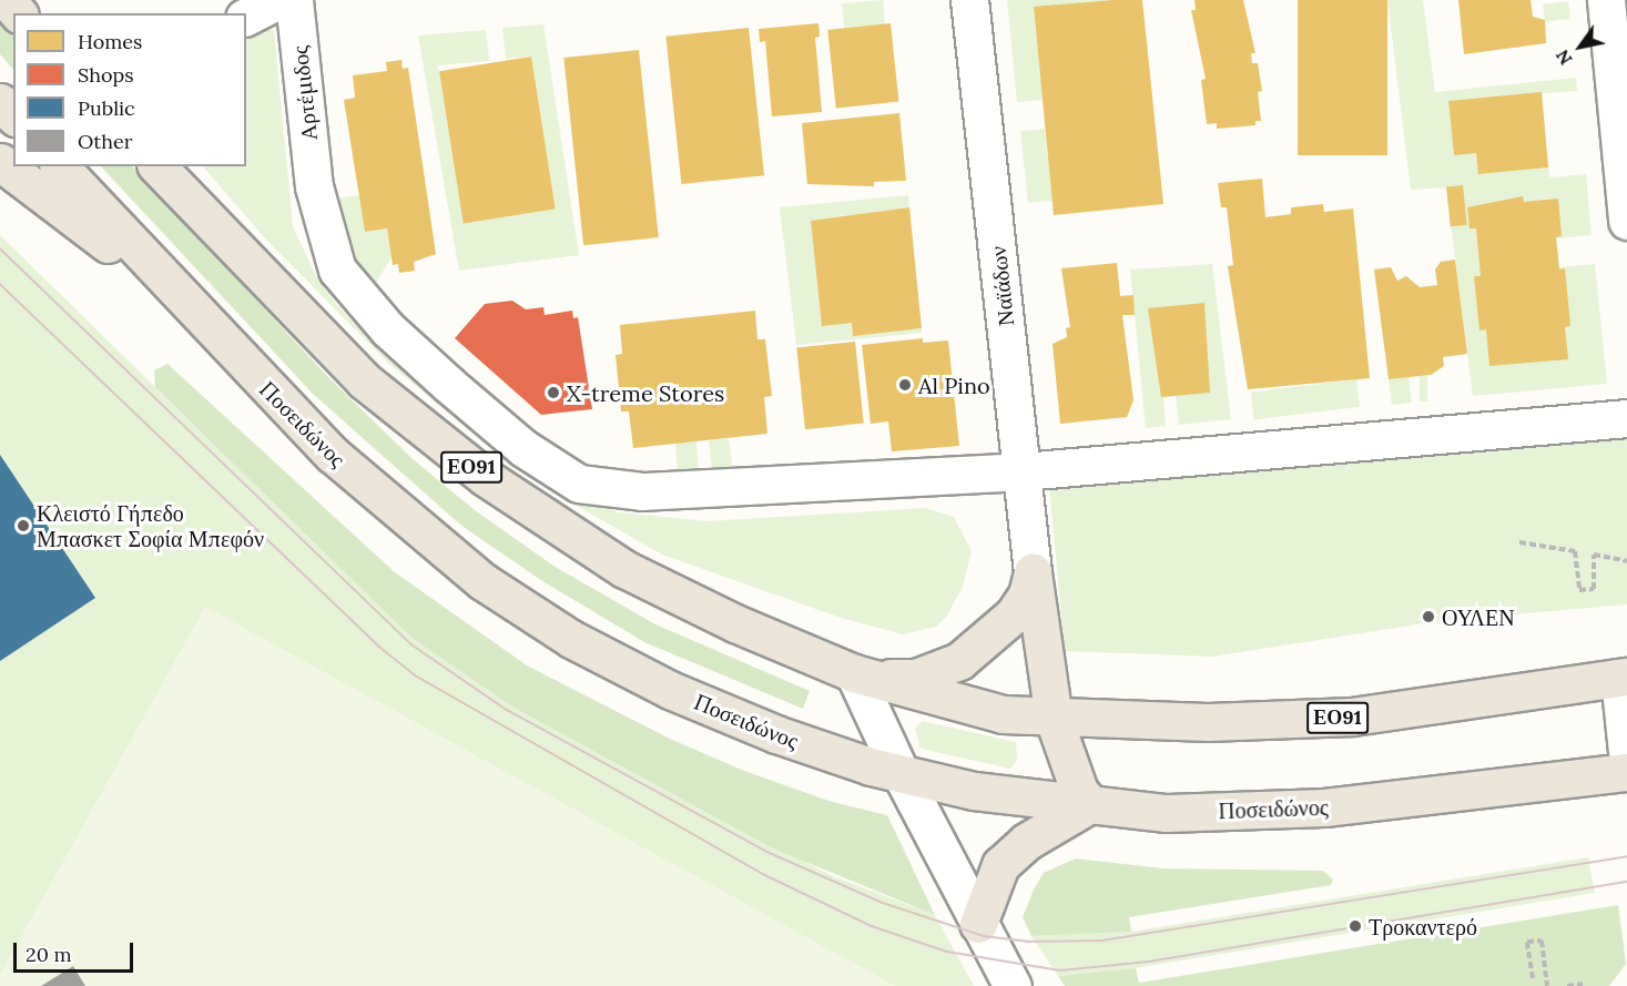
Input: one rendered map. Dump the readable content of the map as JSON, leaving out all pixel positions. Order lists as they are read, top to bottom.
{
  "streets": {
    "highway": ["Ποσειδώνος", "ΕΟ91"],
    "street": ["Αρτέμιδος", "Ναϊάδων"]
  },
  "crossings": [
    ["Αρτέμιδος", "Ναϊάδων"]
  ],
  "places": [
    "Al Pino",
    "X-treme Stores",
    "Κλειστό Γήπεδο Μπασκετ Σοφία Μπεφόν",
    "ΟΥΛΕΝ",
    "Τροκαντερό"
  ],
  "legend": [
    "Homes",
    "Shops",
    "Public",
    "Other"
  ],
  "scale_bar": "20 m",
  "north": "bottom left"
}
